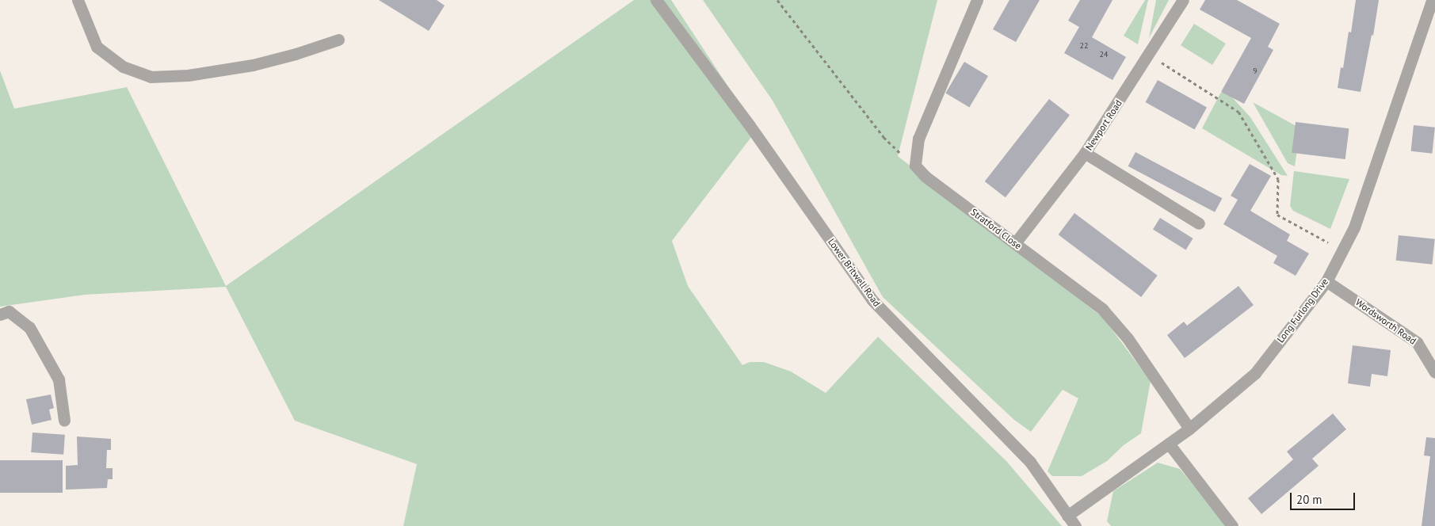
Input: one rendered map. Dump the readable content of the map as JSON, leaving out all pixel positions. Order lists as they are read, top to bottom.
{
  "streets": {
    "street": [
      "Newport Road",
      "Stratford Close",
      "Lower Britwell Road",
      "Long Furlong Drive",
      "Wordsworth Road"
    ]
  },
  "crossings": [
    ["Newport Road", "Stratford Close"],
    ["Stratford Close", "Long Furlong Drive"],
    ["Lower Britwell Road", "Long Furlong Drive"],
    ["Long Furlong Drive", "Wordsworth Road"]
  ],
  "house_numbers": ["22", "24", "9"],
  "scale_bar": "20 m"
}
